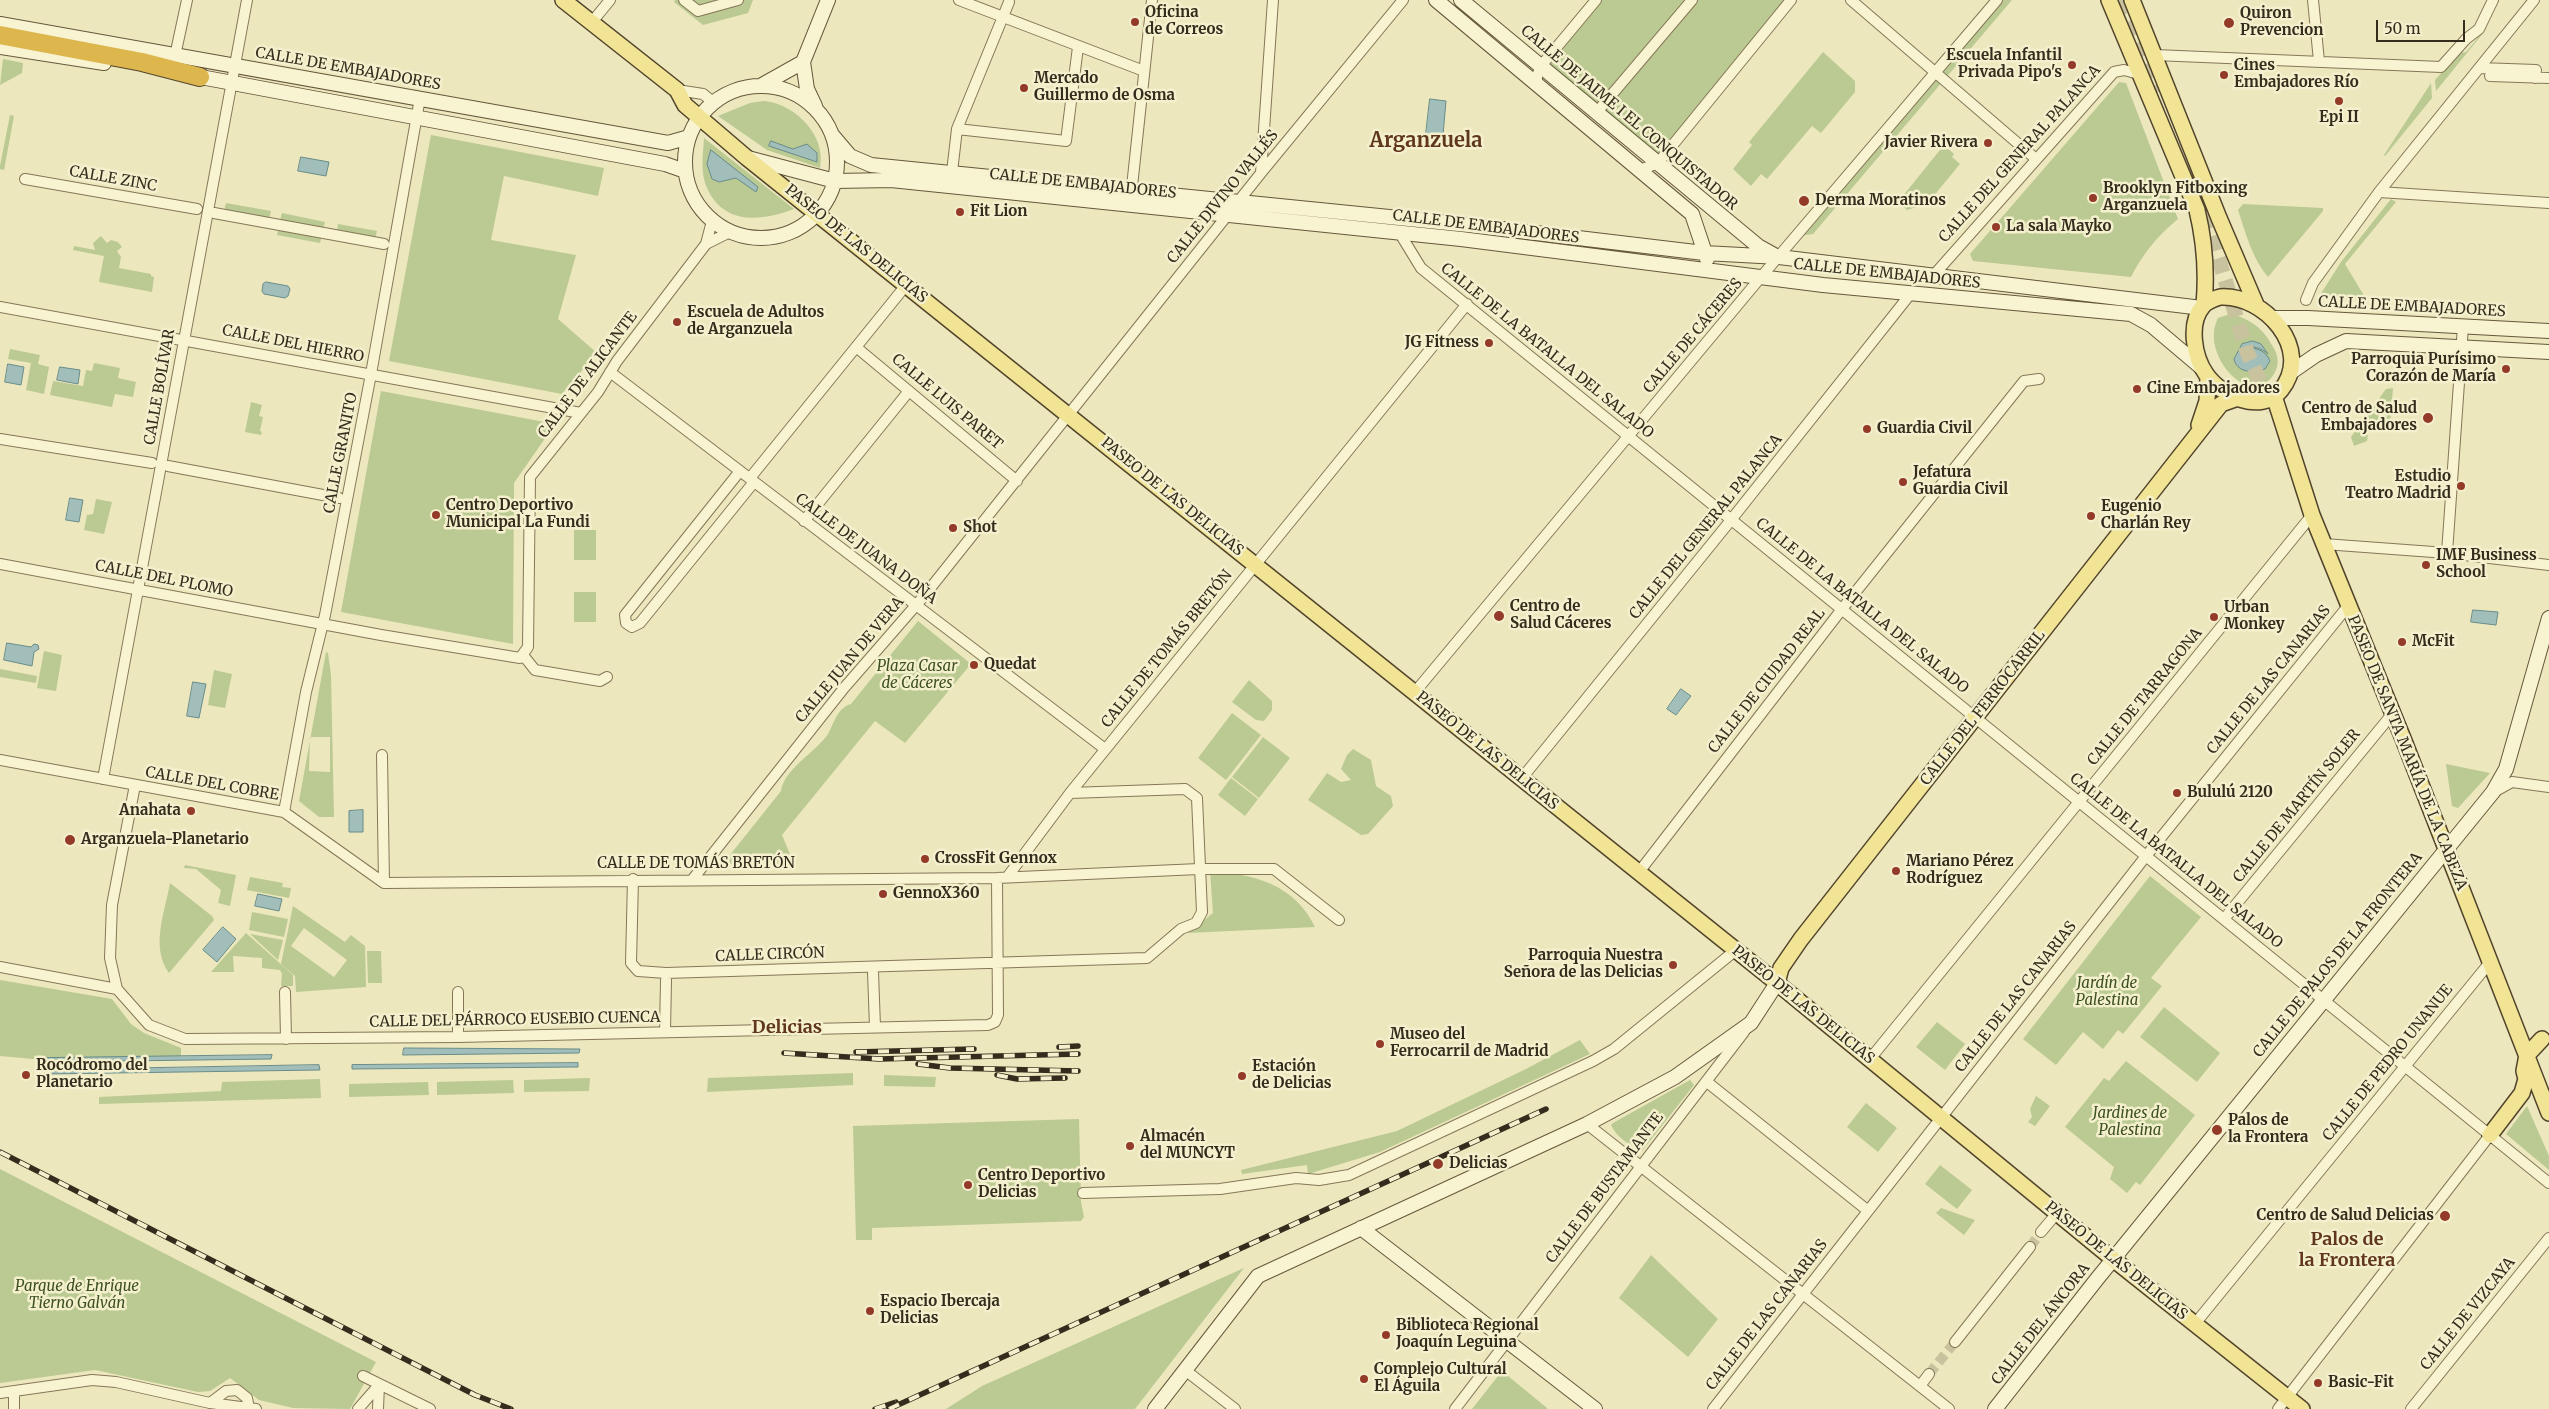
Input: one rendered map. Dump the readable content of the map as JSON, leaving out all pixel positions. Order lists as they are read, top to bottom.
{
  "streets": {
    "main road": [
      "CALLE DE EMBAJADORES",
      "CALLE DE JAIME I EL CONQUISTADOR",
      "PASEO DE LAS DELICIAS",
      "CALLE DEL FERROCARRIL",
      "PASEO DE SANTA MARÍA DE LA CABEZA",
      "CALLE DE PALOS DE LA FRONTERA",
      "CALLE DE BUSTAMANTE",
      "CALLE DEL ÁNCORA"
    ],
    "street": [
      "CALLE DEL GENERAL PALANCA",
      "CALLE ZINC",
      "CALLE DIVINO VALLÉS",
      "CALLE DE CÁCERES",
      "CALLE DEL HIERRO",
      "CALLE DE LA BATALLA DEL SALADO",
      "CALLE DE ALICANTE",
      "CALLE BOLÍVAR",
      "CALLE LUIS PARET",
      "CALLE GRANITO",
      "CALLE DE JUANA DOÑA",
      "CALLE DEL PLOMO",
      "CALLE DE TOMÁS BRETÓN",
      "CALLE JUAN DE VERA",
      "CALLE DE LAS CANARIAS",
      "CALLE DE CIUDAD REAL",
      "CALLE DE TARRAGONA",
      "CALLE DEL COBRE",
      "CALLE DE MARTÍN SOLER",
      "CALLE CIRCÓN",
      "CALLE DEL PÁRROCO EUSEBIO CUENCA",
      "CALLE DE PEDRO UNANUE",
      "CALLE DE VIZCAYA"
    ]
  },
  "crossings": [
    ["CALLE DE EMBAJADORES", "CALLE DE JAIME I EL CONQUISTADOR"],
    ["CALLE DE EMBAJADORES", "CALLE DEL GENERAL PALANCA"],
    ["CALLE DE EMBAJADORES", "CALLE DIVINO VALLÉS"],
    ["CALLE DE EMBAJADORES", "PASEO DE LAS DELICIAS"],
    ["CALLE DE EMBAJADORES", "CALLE DE CÁCERES"],
    ["CALLE DE EMBAJADORES", "CALLE DE LA BATALLA DEL SALADO"],
    ["CALLE DE EMBAJADORES", "CALLE BOLÍVAR"],
    ["CALLE DE EMBAJADORES", "CALLE GRANITO"],
    ["CALLE DE EMBAJADORES", "CALLE DEL FERROCARRIL"],
    ["CALLE DE EMBAJADORES", "PASEO DE SANTA MARÍA DE LA CABEZA"],
    ["CALLE DE JAIME I EL CONQUISTADOR", "CALLE DE CÁCERES"],
    ["CALLE DEL GENERAL PALANCA", "PASEO DE LAS DELICIAS"],
    ["CALLE DEL GENERAL PALANCA", "CALLE DE LA BATALLA DEL SALADO"],
    ["CALLE DIVINO VALLÉS", "PASEO DE LAS DELICIAS"],
    ["CALLE DIVINO VALLÉS", "CALLE JUAN DE VERA"],
    ["PASEO DE LAS DELICIAS", "CALLE DE CÁCERES"],
    ["PASEO DE LAS DELICIAS", "CALLE DE TOMÁS BRETÓN"],
    ["PASEO DE LAS DELICIAS", "CALLE JUAN DE VERA"],
    ["PASEO DE LAS DELICIAS", "CALLE DE LAS CANARIAS"],
    ["PASEO DE LAS DELICIAS", "CALLE DE CIUDAD REAL"],
    ["PASEO DE LAS DELICIAS", "CALLE DE TARRAGONA"],
    ["PASEO DE LAS DELICIAS", "CALLE DEL FERROCARRIL"],
    ["PASEO DE LAS DELICIAS", "CALLE DE PALOS DE LA FRONTERA"],
    ["PASEO DE LAS DELICIAS", "CALLE DE PEDRO UNANUE"],
    ["PASEO DE LAS DELICIAS", "CALLE DE BUSTAMANTE"],
    ["PASEO DE LAS DELICIAS", "CALLE DEL ÁNCORA"],
    ["CALLE DE CÁCERES", "CALLE DE LA BATALLA DEL SALADO"],
    ["CALLE DEL HIERRO", "CALLE DE ALICANTE"],
    ["CALLE DEL HIERRO", "CALLE BOLÍVAR"],
    ["CALLE DEL HIERRO", "CALLE GRANITO"],
    ["CALLE DE LA BATALLA DEL SALADO", "CALLE DE TOMÁS BRETÓN"],
    ["CALLE DE LA BATALLA DEL SALADO", "CALLE DE LAS CANARIAS"],
    ["CALLE DE LA BATALLA DEL SALADO", "CALLE DE CIUDAD REAL"],
    ["CALLE DE LA BATALLA DEL SALADO", "CALLE DE TARRAGONA"],
    ["CALLE DE LA BATALLA DEL SALADO", "CALLE DEL FERROCARRIL"],
    ["CALLE DE LA BATALLA DEL SALADO", "CALLE DE MARTÍN SOLER"],
    ["CALLE DE LA BATALLA DEL SALADO", "CALLE DE PALOS DE LA FRONTERA"],
    ["CALLE DE LA BATALLA DEL SALADO", "CALLE DE PEDRO UNANUE"],
    ["CALLE DE ALICANTE", "CALLE DE JUANA DOÑA"],
    ["CALLE DE ALICANTE", "CALLE DEL PLOMO"],
    ["CALLE BOLÍVAR", "CALLE DEL PLOMO"],
    ["CALLE BOLÍVAR", "CALLE DEL COBRE"],
    ["CALLE LUIS PARET", "CALLE JUAN DE VERA"],
    ["CALLE GRANITO", "CALLE DEL PLOMO"],
    ["CALLE GRANITO", "CALLE DEL COBRE"],
    ["CALLE DE JUANA DOÑA", "CALLE DE TOMÁS BRETÓN"],
    ["CALLE DE JUANA DOÑA", "CALLE JUAN DE VERA"],
    ["CALLE DE TOMÁS BRETÓN", "CALLE JUAN DE VERA"],
    ["CALLE DE TOMÁS BRETÓN", "CALLE DEL COBRE"],
    ["CALLE DE TOMÁS BRETÓN", "CALLE CIRCÓN"],
    ["CALLE DE TOMÁS BRETÓN", "CALLE DEL PÁRROCO EUSEBIO CUENCA"],
    ["CALLE DE LAS CANARIAS", "PASEO DE SANTA MARÍA DE LA CABEZA"],
    ["CALLE DE TARRAGONA", "PASEO DE SANTA MARÍA DE LA CABEZA"],
    ["CALLE DEL FERROCARRIL", "PASEO DE SANTA MARÍA DE LA CABEZA"],
    ["CALLE DEL FERROCARRIL", "CALLE DE BUSTAMANTE"],
    ["PASEO DE SANTA MARÍA DE LA CABEZA", "CALLE DE MARTÍN SOLER"],
    ["PASEO DE SANTA MARÍA DE LA CABEZA", "CALLE DE PALOS DE LA FRONTERA"],
    ["PASEO DE SANTA MARÍA DE LA CABEZA", "CALLE DE PEDRO UNANUE"],
    ["CALLE DEL COBRE", "CALLE DEL PÁRROCO EUSEBIO CUENCA"],
    ["CALLE CIRCÓN", "CALLE DEL PÁRROCO EUSEBIO CUENCA"],
    ["CALLE DE PALOS DE LA FRONTERA", "CALLE DEL ÁNCORA"]
  ],
  "districts": ["Arganzuela", "Delicias", "Palos de la Frontera"],
  "parks": [
    "Plaza Casar de Cáceres",
    "Jardín de Palestina",
    "Jardines de Palestina",
    "Parque de Enrique Tierno Galván"
  ],
  "places": [
    "Oficina de Correos",
    "Quiron Prevencion",
    "Escuela Infantil Privada Pipo's",
    "Cines Embajadores Río",
    "Mercado Guillermo de Osma",
    "Epi II",
    "Javier Rivera",
    "Brooklyn Fitboxing Arganzuela",
    "Derma Moratinos",
    "Fit Lion",
    "La sala Mayko",
    "Escuela de Adultos de Arganzuela",
    "JG Fitness",
    "Parroquia Purísimo Corazón de María",
    "Cine Embajadores",
    "Centro de Salud Embajadores",
    "Guardia Civil",
    "Jefatura Guardia Civil",
    "Estudio Teatro Madrid",
    "Centro Deportivo Municipal La Fundi",
    "Eugenio Charlán Rey",
    "Shot",
    "IMF Business School",
    "Centro de Salud Cáceres",
    "Urban Monkey",
    "McFit",
    "Quedat",
    "Bululú 2120",
    "Anahata",
    "Arganzuela-Planetario",
    "CrossFit Gennox",
    "Mariano Pérez Rodríguez",
    "GennoX360",
    "Parroquia Nuestra Señora de las Delicias",
    "Museo del Ferrocarril de Madrid",
    "Rocódromo del Planetario",
    "Estación de Delicias",
    "Palos de la Frontera",
    "Almacén del MUNCYT",
    "Delicias",
    "Centro Deportivo Delicias",
    "Centro de Salud Delicias",
    "Espacio Ibercaja Delicias",
    "Biblioteca Regional Joaquín Leguina",
    "Complejo Cultural El Águila",
    "Basic-Fit"
  ],
  "scale_bar": "50 m"
}
